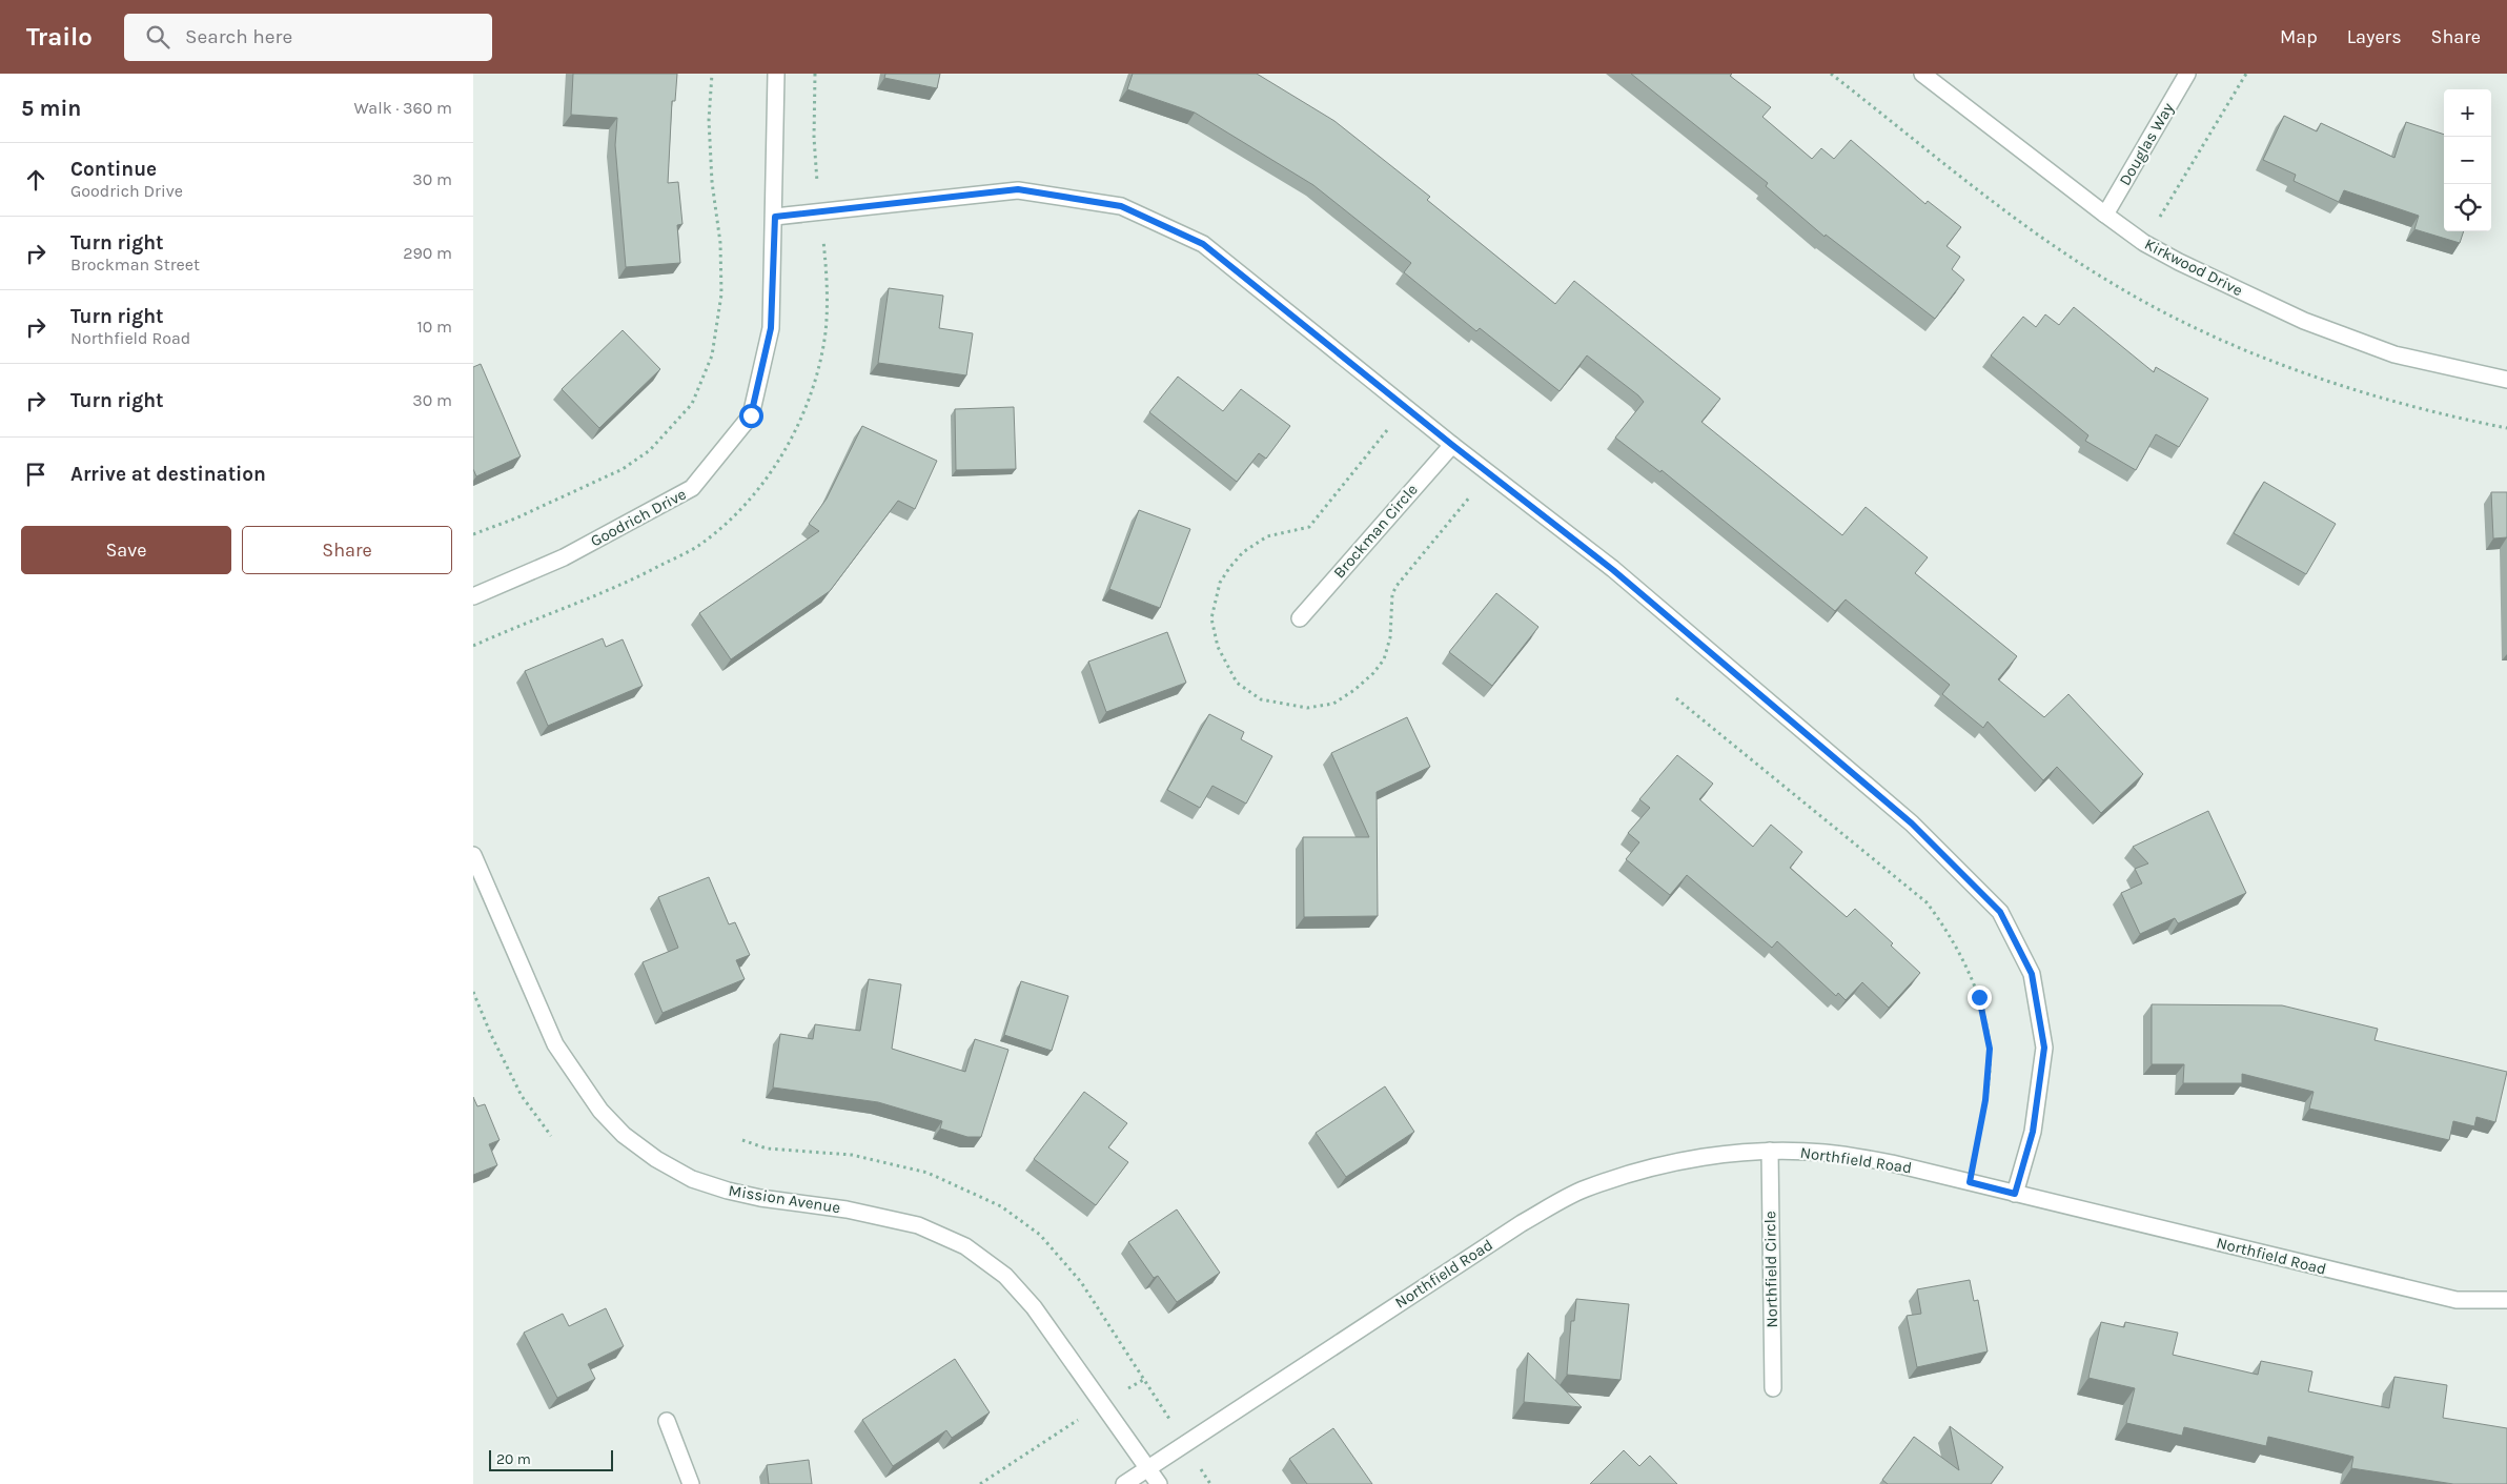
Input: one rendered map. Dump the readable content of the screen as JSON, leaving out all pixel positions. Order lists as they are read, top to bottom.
{
  "streets": {
    "street": [
      "Douglas Way",
      "Kirkwood Drive",
      "Goodrich Drive",
      "Brockman Circle",
      "Northfield Road",
      "Mission Avenue",
      "Northfield Circle"
    ]
  },
  "crossings": [
    ["Douglas Way", "Kirkwood Drive"],
    ["Northfield Road", "Mission Avenue"],
    ["Northfield Road", "Northfield Circle"]
  ],
  "scale_bar": "20 m",
  "page": {
    "header": "Trailo",
    "search": "Search here",
    "nav": ["Map", "Layers", "Share"],
    "heading": ["5 min", "Walk · 360 m"],
    "map_buttons": ["+", "−"],
    "list": [
      ["Continue", "Goodrich Drive", "30 m"],
      ["Turn right", "Brockman Street", "290 m"],
      ["Turn right", "Northfield Road", "10 m"],
      ["Turn right", "30 m"],
      "Arrive at destination"
    ],
    "buttons": ["Save", "Share"],
    "scale": "20 m"
  }
}
